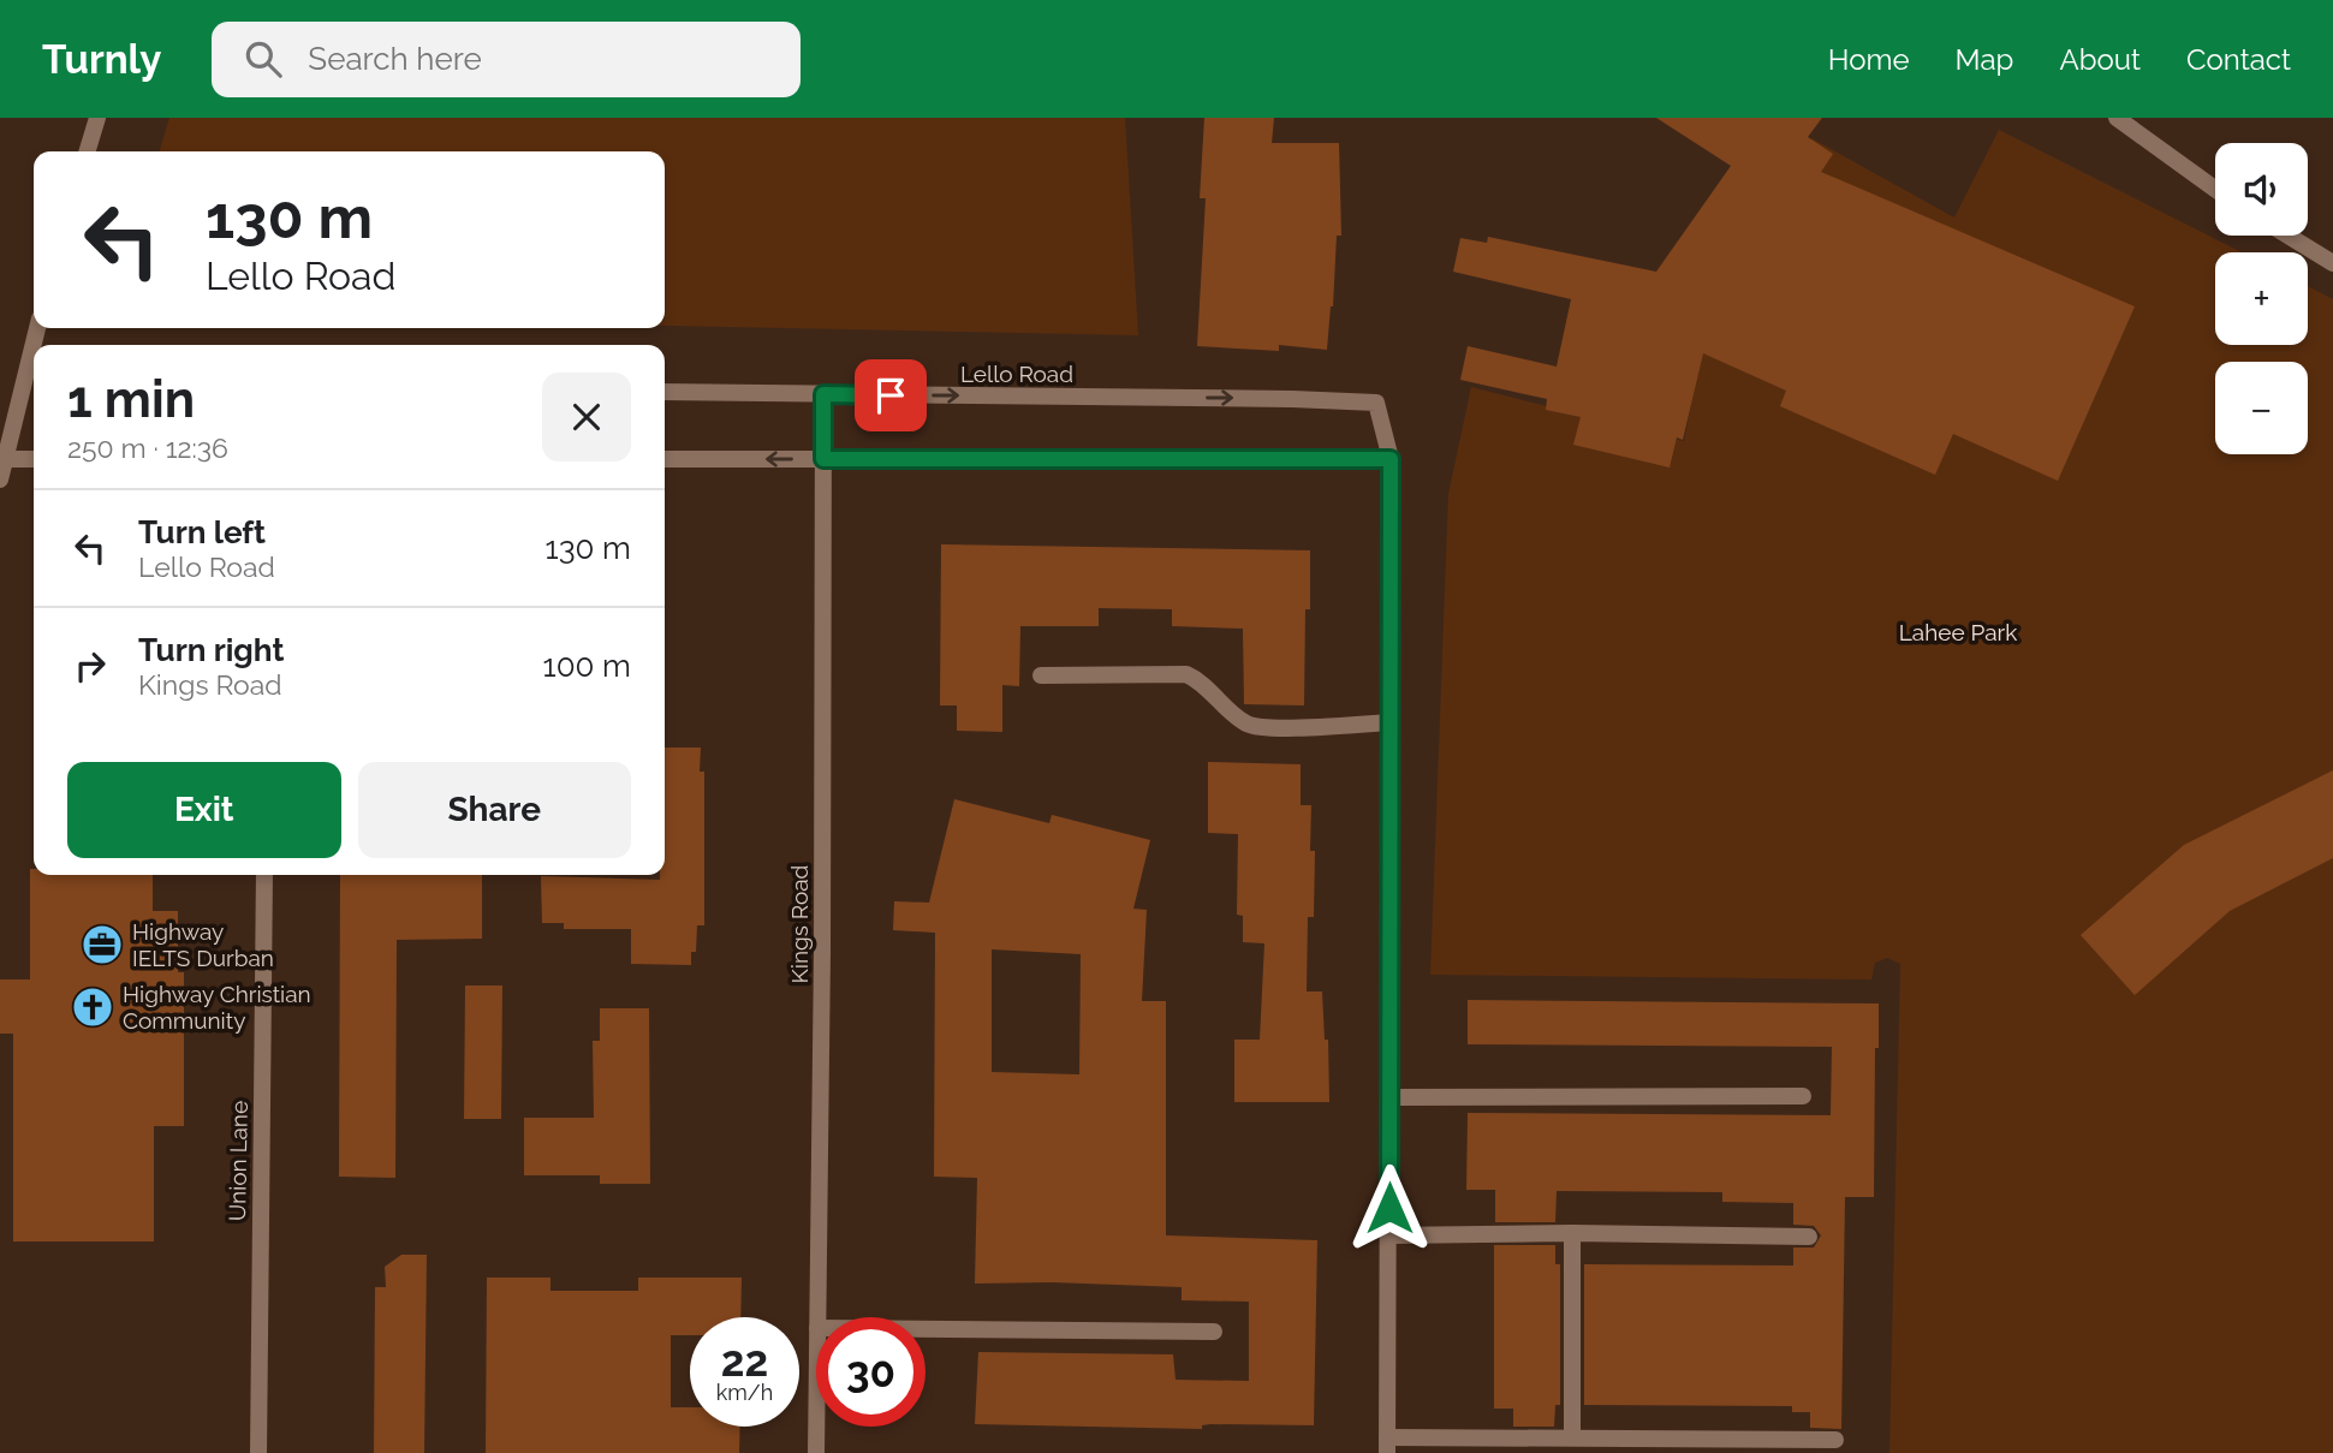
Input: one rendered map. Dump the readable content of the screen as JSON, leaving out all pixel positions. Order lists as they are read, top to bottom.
{
  "streets": {
    "street": ["Lello Road", "Kings Road", "Union Lane"]
  },
  "crossings": [
    ["Lello Road", "Kings Road"]
  ],
  "parks": ["Lahee Park"],
  "places": {
    "office": ["Highway IELTS Durban"],
    "church": ["Highway Christian Community"]
  },
  "page": {
    "header": "Turnly",
    "search": "Search here",
    "nav": [
      "Home",
      "Map",
      "About",
      "Contact"
    ],
    "map_buttons": ["+", "−"],
    "turn": ["130 m", "Lello Road"],
    "heading": ["1 min", "250 m · 12:36"],
    "list": [
      {
        "name": "Turn left",
        "note": "Lello Road",
        "value": "130 m"
      },
      {
        "name": "Turn right",
        "note": "Kings Road",
        "value": "100 m"
      }
    ],
    "buttons": ["Exit", "Share"],
    "speed": "22 km/h",
    "limit": "30"
  }
}
